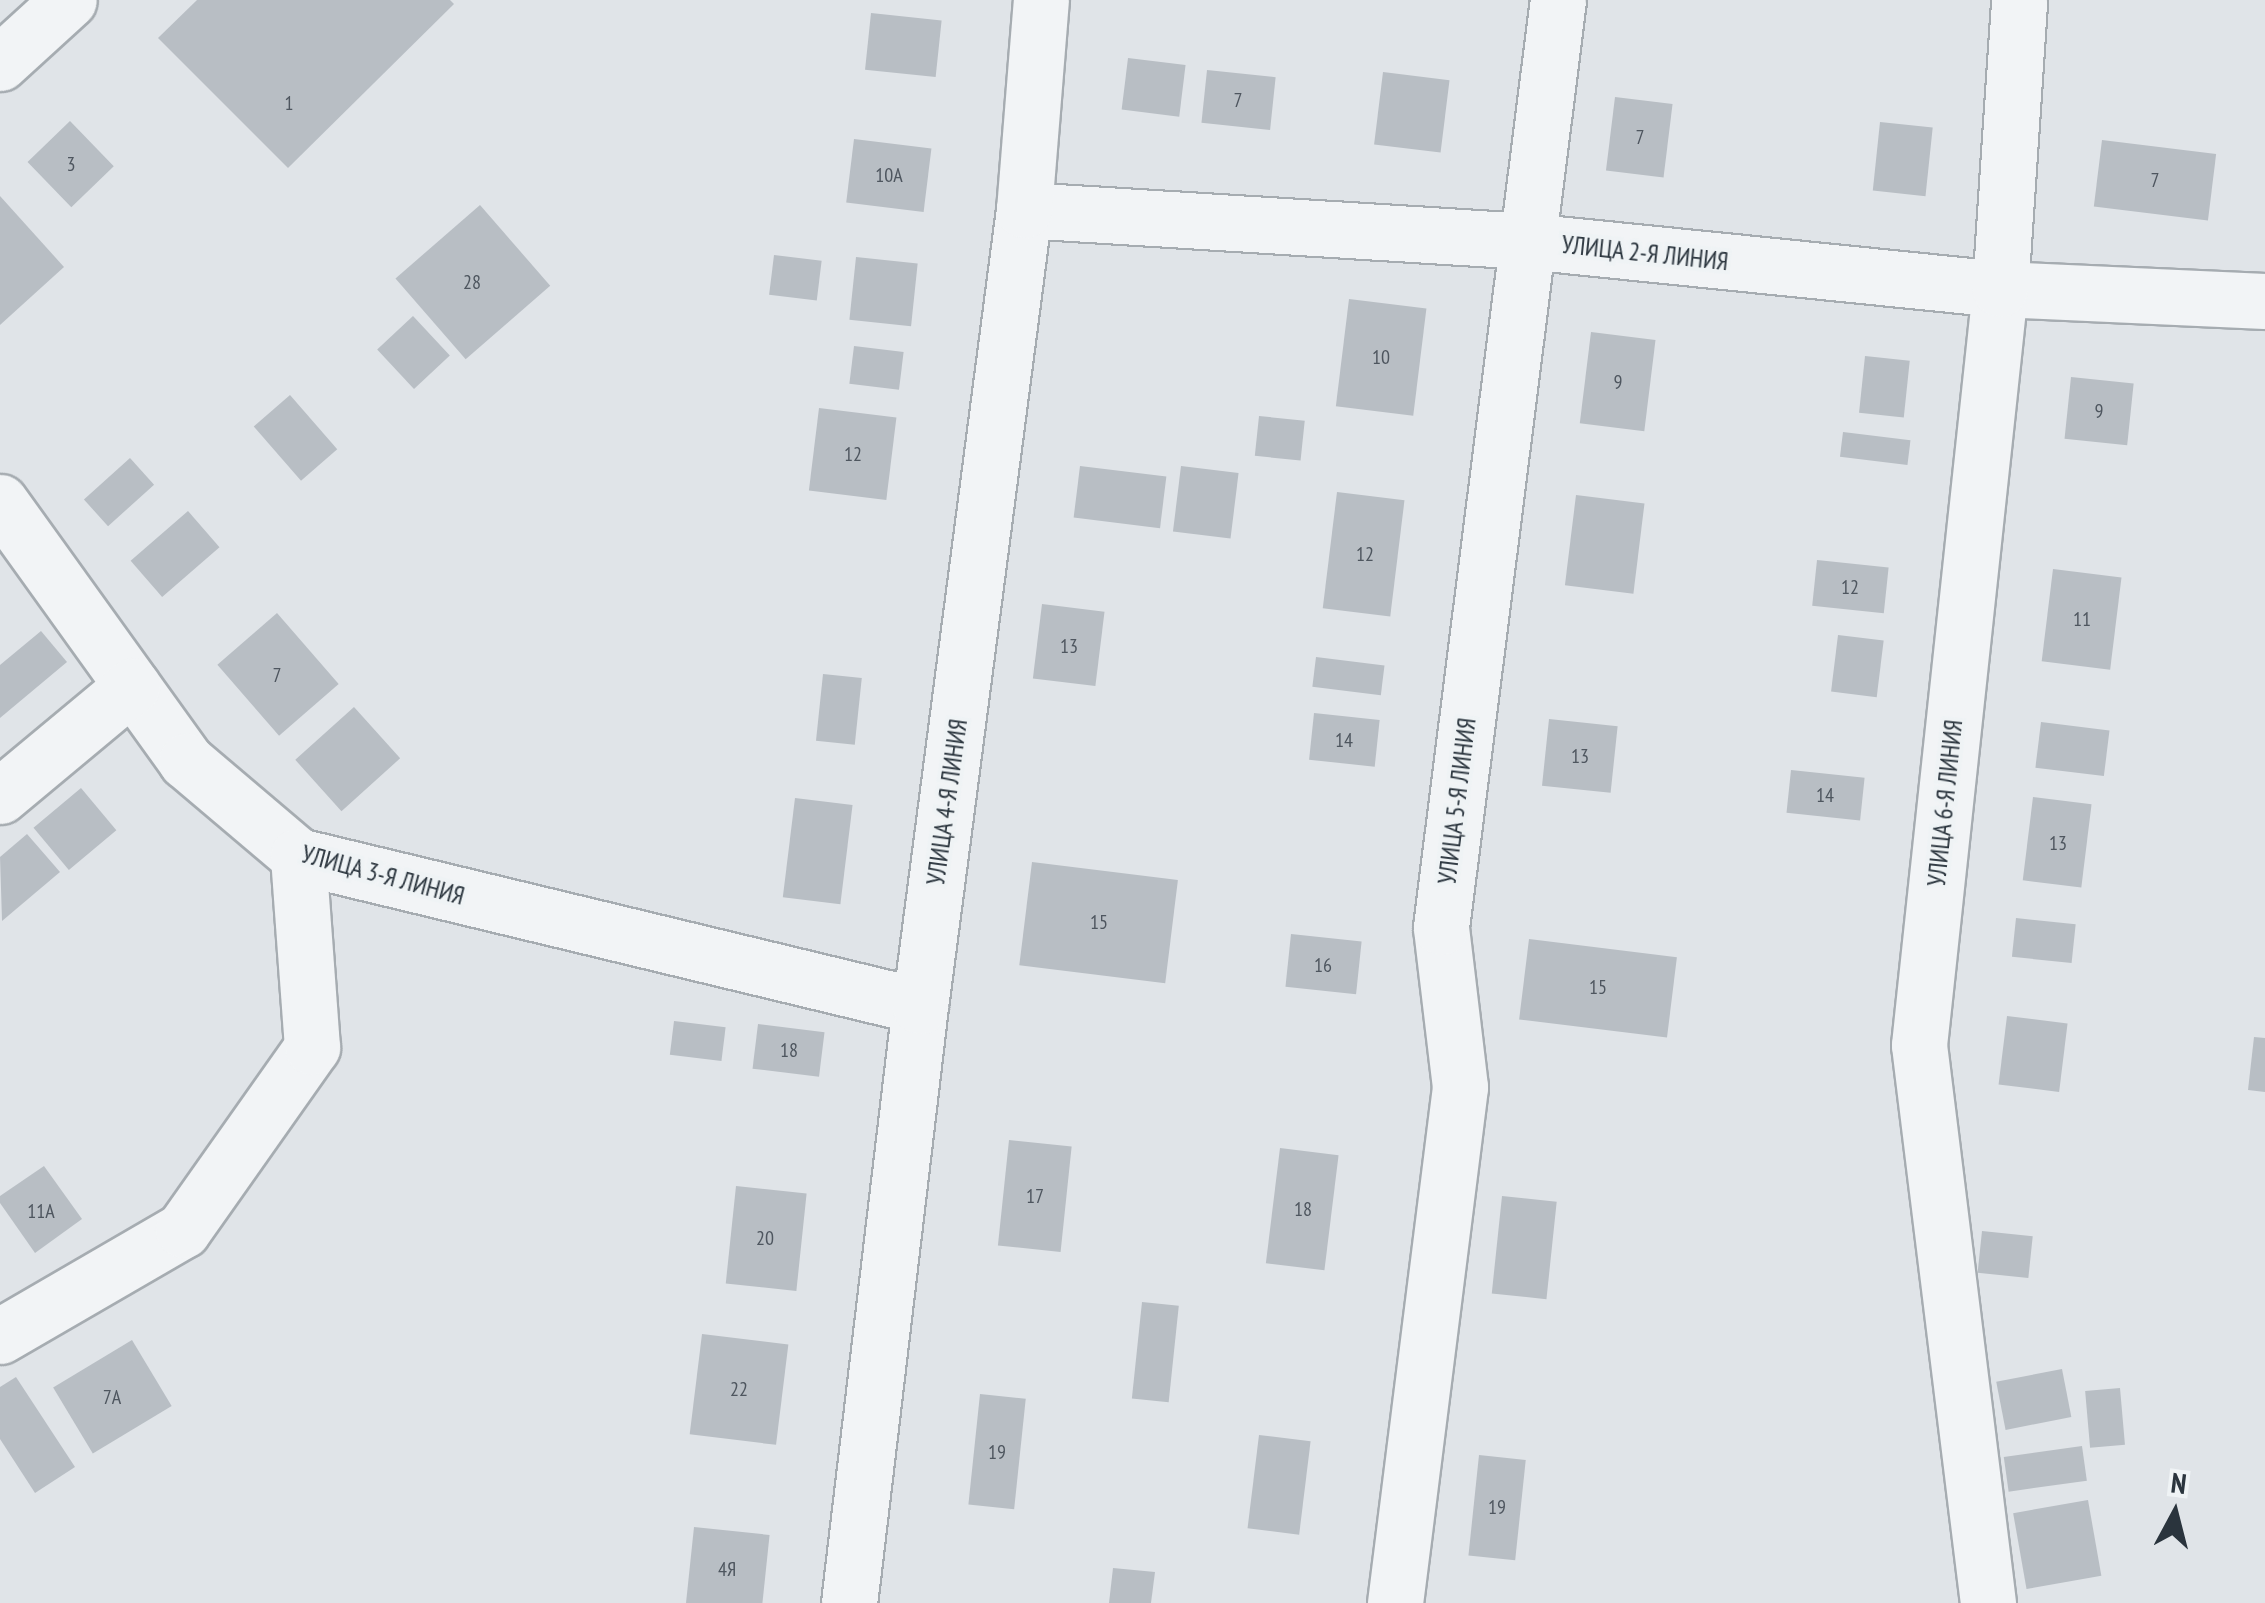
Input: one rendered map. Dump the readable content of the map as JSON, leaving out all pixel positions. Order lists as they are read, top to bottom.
{
  "streets": {
    "street": [
      "УЛИЦА 2-Я ЛИНИЯ",
      "УЛИЦА 5-Я ЛИНИЯ",
      "УЛИЦА 4-Я ЛИНИЯ",
      "УЛИЦА 6-Я ЛИНИЯ",
      "УЛИЦА 3-Я ЛИНИЯ"
    ]
  },
  "crossings": [
    ["УЛИЦА 2-Я ЛИНИЯ", "УЛИЦА 5-Я ЛИНИЯ"],
    ["УЛИЦА 2-Я ЛИНИЯ", "УЛИЦА 4-Я ЛИНИЯ"],
    ["УЛИЦА 2-Я ЛИНИЯ", "УЛИЦА 6-Я ЛИНИЯ"],
    ["УЛИЦА 4-Я ЛИНИЯ", "УЛИЦА 3-Я ЛИНИЯ"]
  ],
  "house_numbers": [
    "7",
    "1",
    "7",
    "3",
    "10А",
    "7",
    "28",
    "10",
    "9",
    "9",
    "12",
    "12",
    "12",
    "11",
    "13",
    "7",
    "14",
    "13",
    "14",
    "13",
    "15",
    "16",
    "15",
    "18",
    "17",
    "18",
    "11А",
    "20",
    "22",
    "7А",
    "19",
    "19",
    "4Я"
  ],
  "north": "top"
}
